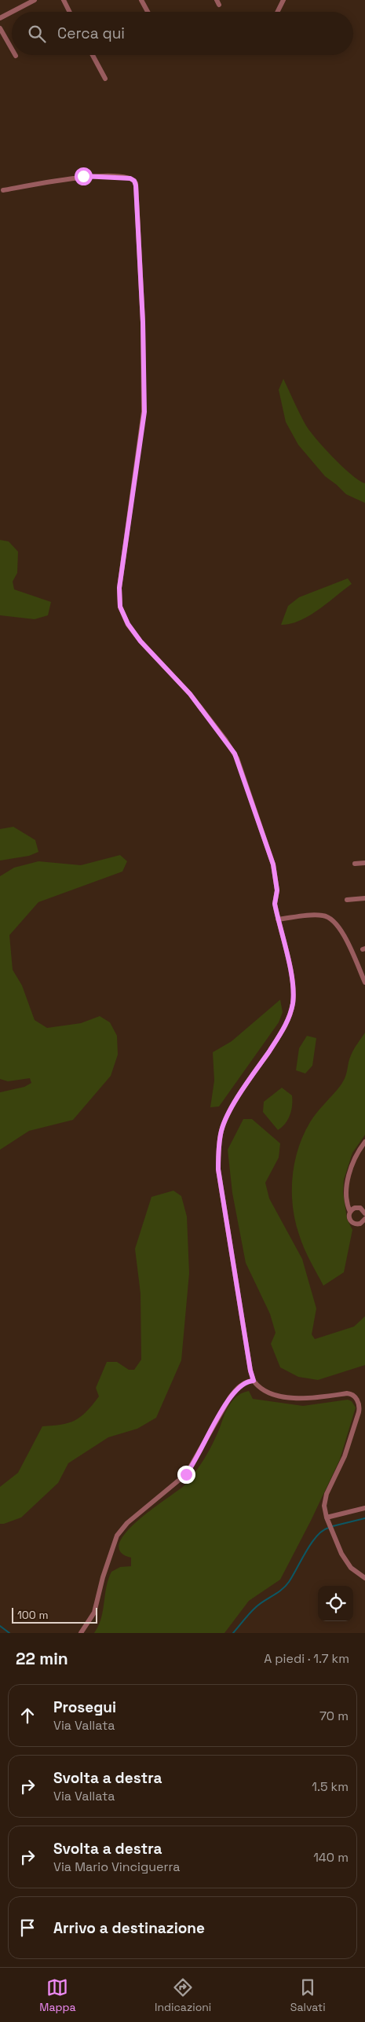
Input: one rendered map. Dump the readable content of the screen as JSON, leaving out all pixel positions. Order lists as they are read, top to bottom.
{
  "scale_bar": "100 m",
  "page": {
    "search": "Cerca qui",
    "scale": "100 m",
    "heading": ["22 min", "A piedi · 1.7 km"],
    "list": [
      ["Prosegui", "Via Vallata", "70 m"],
      ["Svolta a destra", "Via Vallata", "1.5 km"],
      ["Svolta a destra", "Via Mario Vinciguerra", "140 m"],
      "Arrivo a destinazione"
    ],
    "nav": ["Mappa", "Indicazioni", "Salvati"]
  }
}
